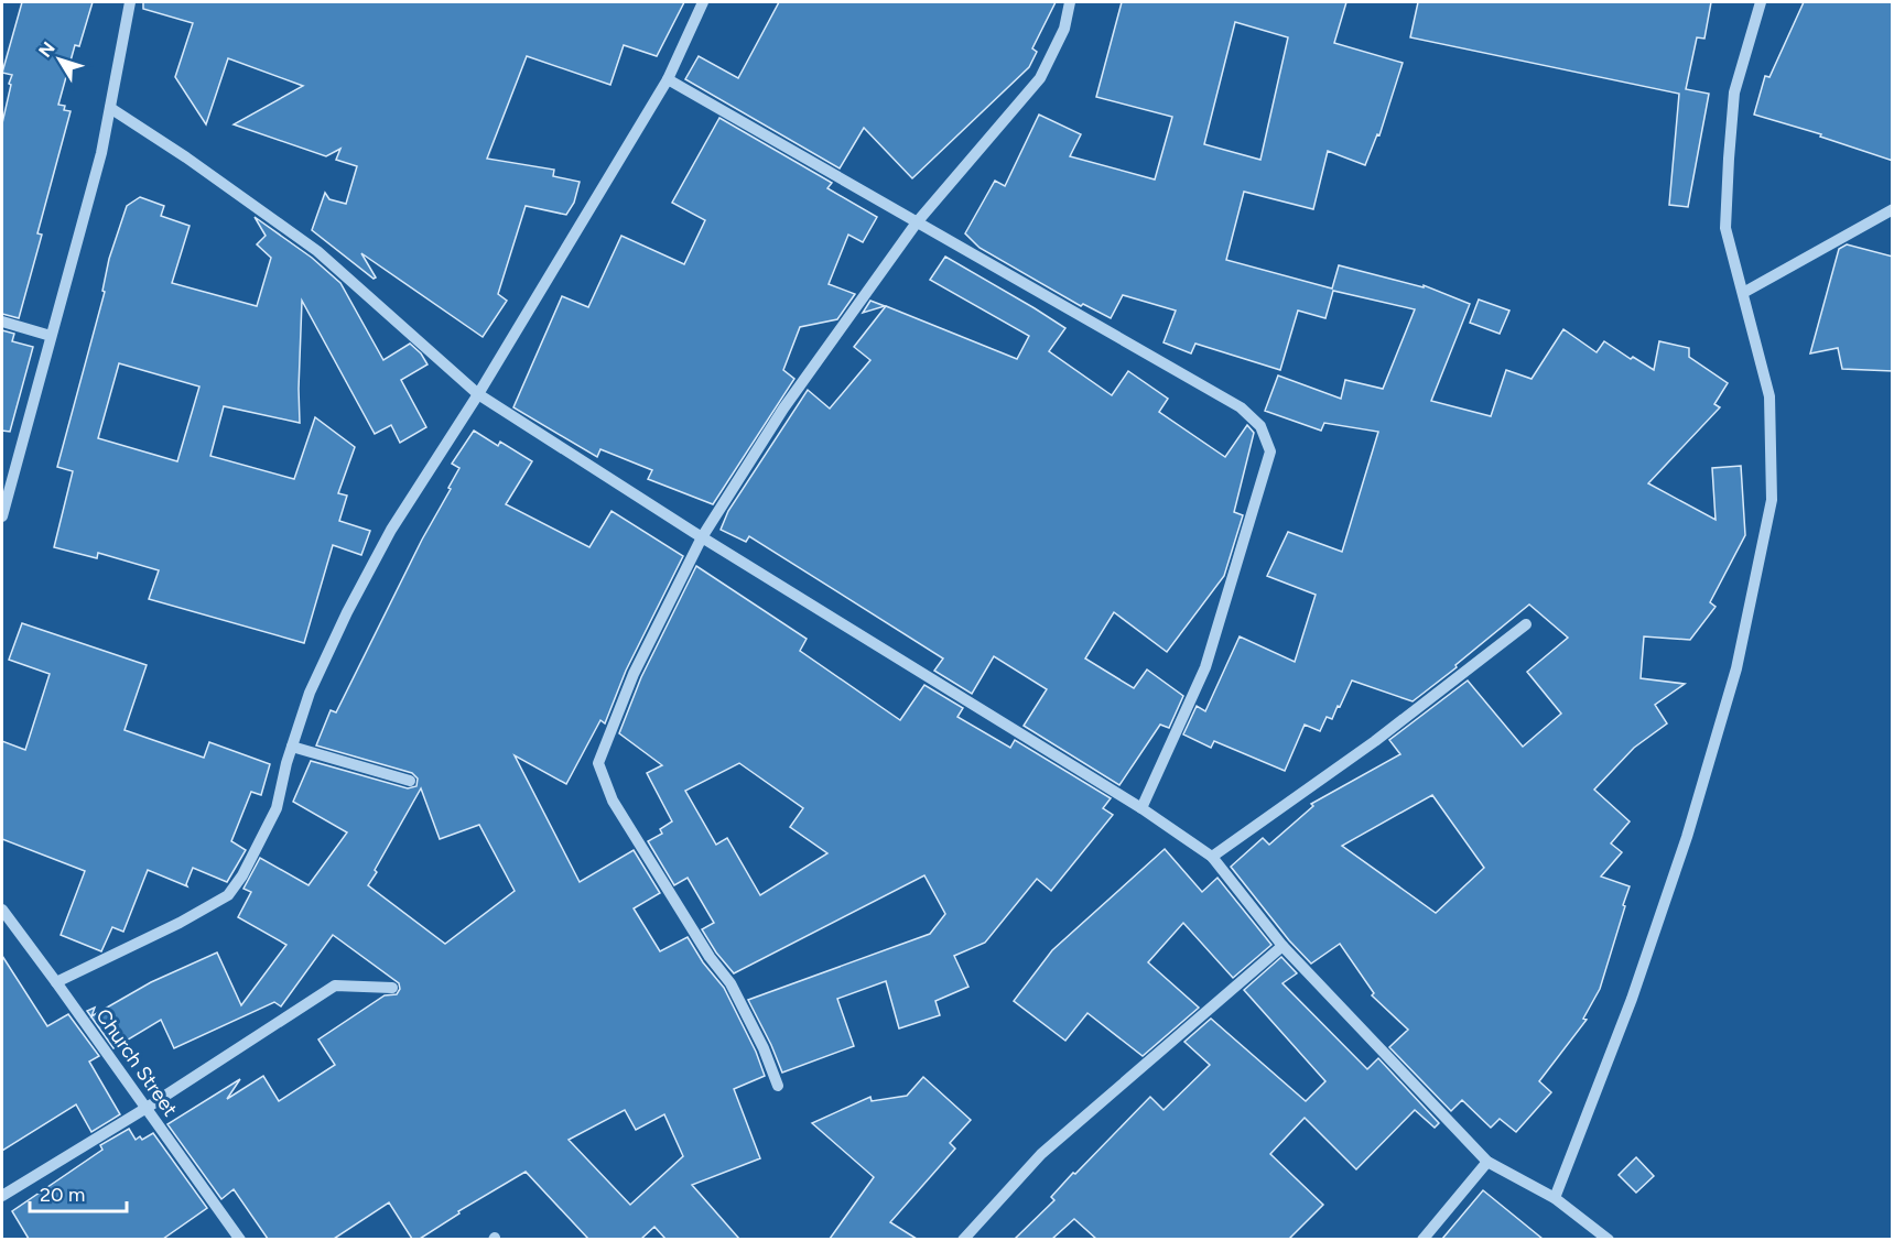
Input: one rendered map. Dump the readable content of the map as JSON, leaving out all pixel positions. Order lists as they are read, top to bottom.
{
  "streets": {
    "street": ["Church Street"]
  },
  "scale_bar": "20 m",
  "north": "top left"
}
